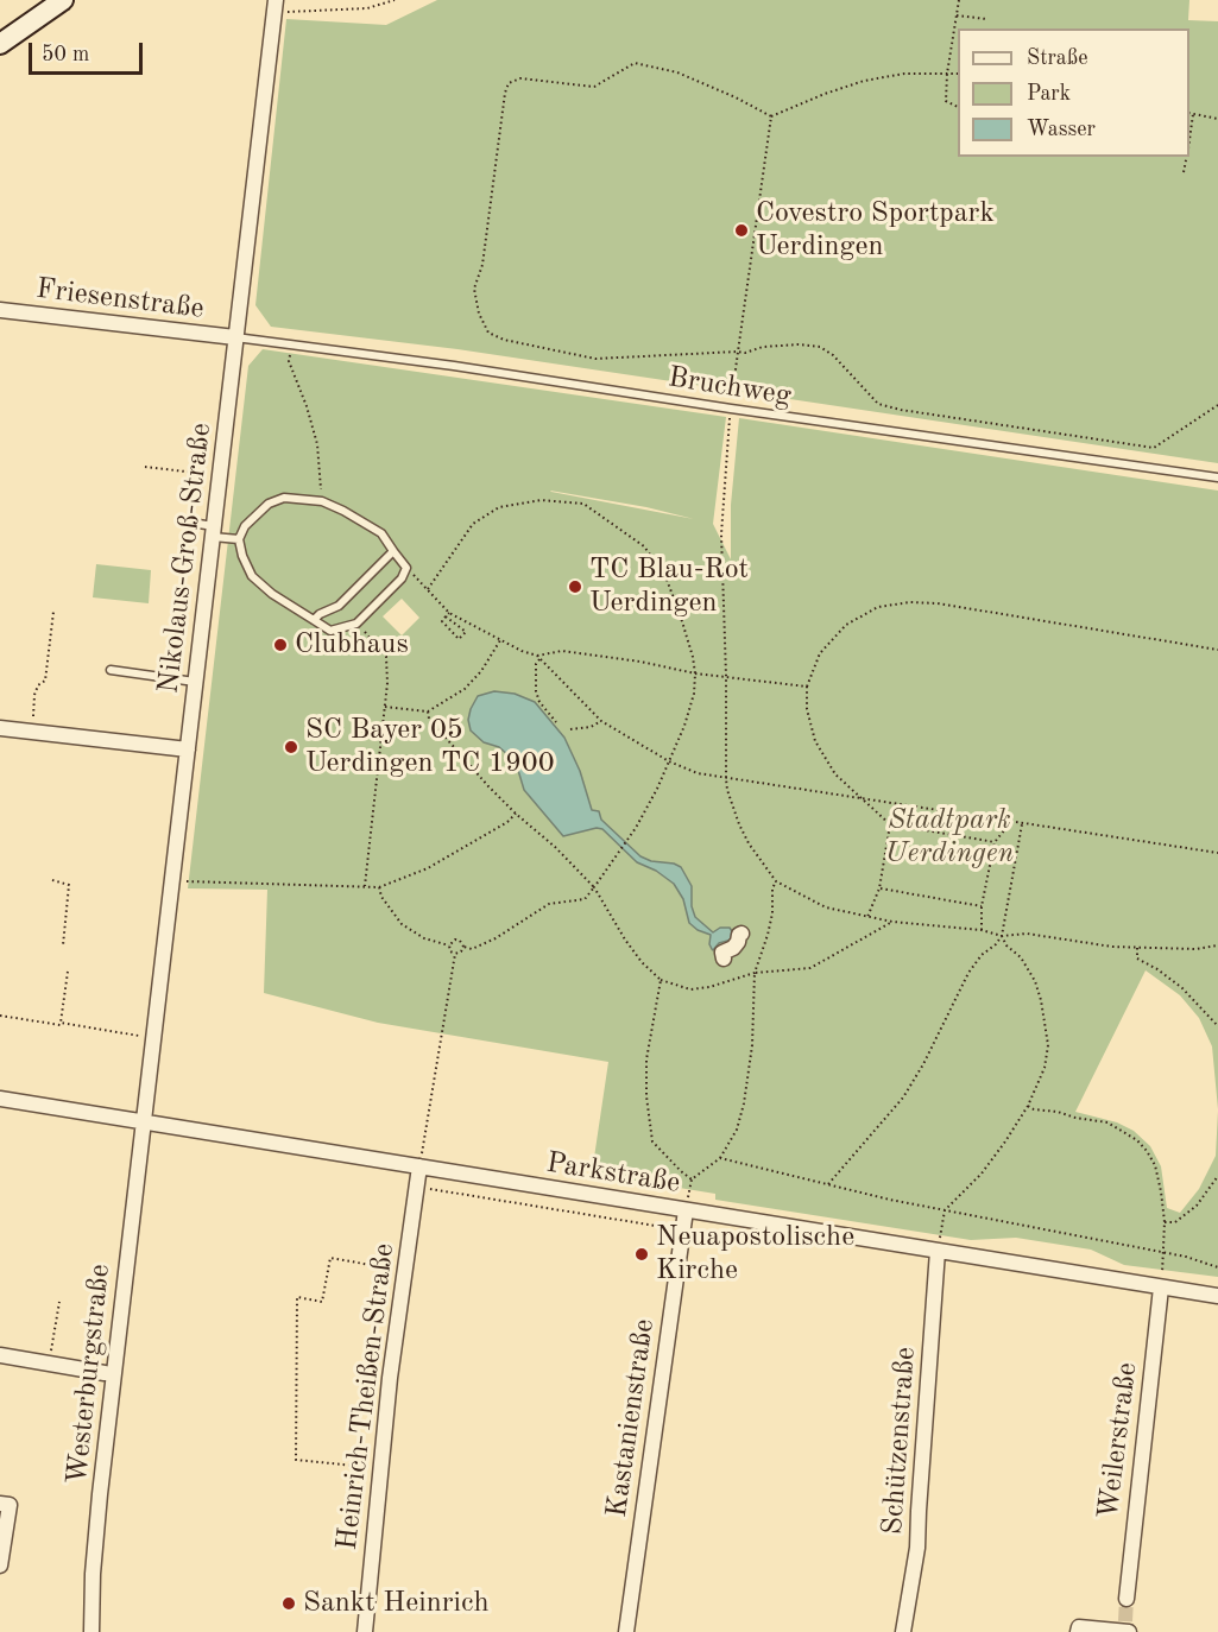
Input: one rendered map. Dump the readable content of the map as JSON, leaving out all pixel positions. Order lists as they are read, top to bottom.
{
  "streets": {
    "street": [
      "Friesenstraße",
      "Nikolaus-Groß-Straße",
      "Parkstraße",
      "Westerburgstraße",
      "Heinrich-Theißen-Straße",
      "Kastanienstraße",
      "Schützenstraße",
      "Weilerstraße"
    ],
    "lane": ["Bruchweg"]
  },
  "crossings": [
    ["Friesenstraße", "Bruchweg"],
    ["Friesenstraße", "Nikolaus-Groß-Straße"],
    ["Bruchweg", "Nikolaus-Groß-Straße"],
    ["Nikolaus-Groß-Straße", "Parkstraße"],
    ["Nikolaus-Groß-Straße", "Westerburgstraße"],
    ["Parkstraße", "Westerburgstraße"],
    ["Parkstraße", "Heinrich-Theißen-Straße"],
    ["Parkstraße", "Kastanienstraße"],
    ["Parkstraße", "Schützenstraße"],
    ["Parkstraße", "Weilerstraße"]
  ],
  "parks": ["Stadtpark Uerdingen"],
  "places": [
    "Covestro Sportpark Uerdingen",
    "TC Blau-Rot Uerdingen",
    "Clubhaus",
    "SC Bayer 05 Uerdingen TC 1900",
    "Neuapostolische Kirche",
    "Sankt Heinrich"
  ],
  "legend": ["Straße", "Park", "Wasser"],
  "scale_bar": "50 m"
}
